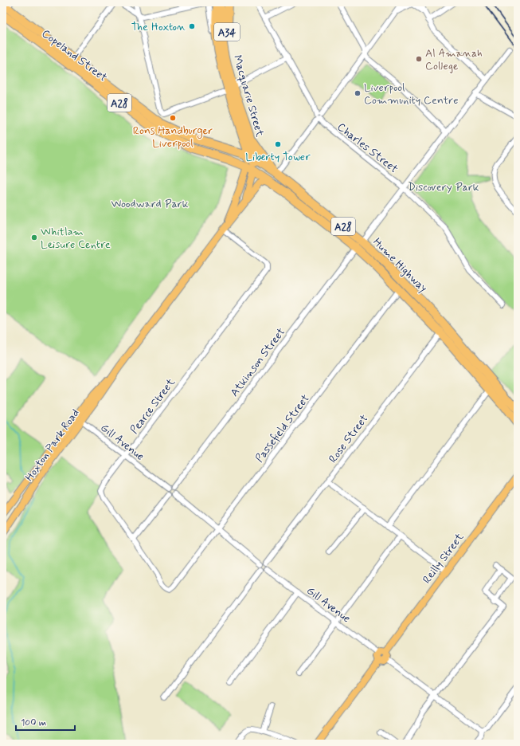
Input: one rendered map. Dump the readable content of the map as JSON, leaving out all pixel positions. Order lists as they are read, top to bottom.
{
  "streets": {
    "highway": [
      "A34",
      "Copeland Street",
      "Macquarie Street",
      "A28",
      "Hume Highway"
    ],
    "main road": ["Hoxton Park Road", "Reilly Street"],
    "street": [
      "Charles Street",
      "Atkinson Street",
      "Pearce Street",
      "Passefield Street",
      "Rose Street",
      "Gill Avenue"
    ]
  },
  "crossings": [
    ["A34", "Copeland Street"],
    ["A34", "Macquarie Street"],
    ["A34", "Hume Highway"],
    ["A34", "Hoxton Park Road"],
    ["Copeland Street", "Macquarie Street"],
    ["Copeland Street", "Hume Highway"],
    ["Copeland Street", "Hoxton Park Road"],
    ["Macquarie Street", "Hume Highway"],
    ["Hume Highway", "Atkinson Street"],
    ["Hume Highway", "Passefield Street"],
    ["Hume Highway", "Rose Street"],
    ["Hume Highway", "Hoxton Park Road"],
    ["Atkinson Street", "Gill Avenue"],
    ["Pearce Street", "Passefield Street"],
    ["Pearce Street", "Gill Avenue"],
    ["Pearce Street", "Hoxton Park Road"],
    ["Rose Street", "Gill Avenue"],
    ["Gill Avenue", "Hoxton Park Road"],
    ["Gill Avenue", "Reilly Street"]
  ],
  "parks": ["Discovery Park", "Woodward Park"],
  "places": [
    "The Hoxton",
    "Al Amanah College",
    "Liverpool Community Centre",
    "Rons Handburger Liverpool",
    "Liberty Tower",
    "Whitlam Leisure Centre"
  ],
  "scale_bar": "100 m"
}
